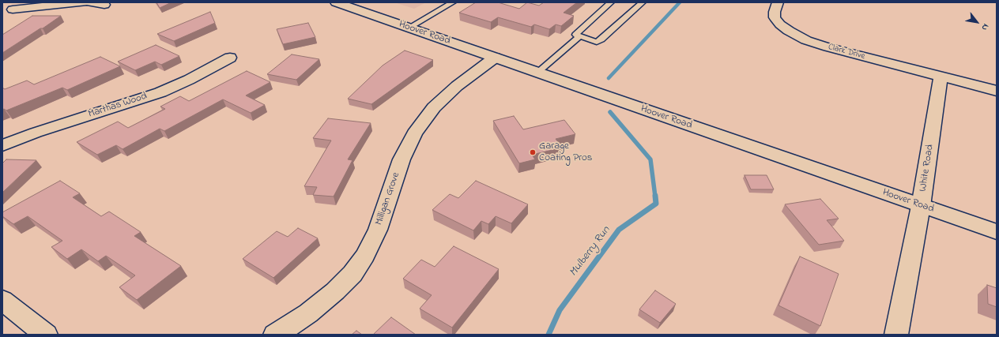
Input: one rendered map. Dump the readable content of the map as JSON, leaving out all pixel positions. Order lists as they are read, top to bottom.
{
  "streets": {
    "street": [
      "Hoover Road",
      "Clark Drive",
      "Marthas Wood",
      "White Road",
      "Milligan Grove"
    ]
  },
  "crossings": [
    ["Hoover Road", "White Road"],
    ["Hoover Road", "Milligan Grove"],
    ["Clark Drive", "White Road"]
  ],
  "water": ["Mulberry Run"],
  "places": ["Garage Coating Pros"],
  "north": "bottom right"
}
